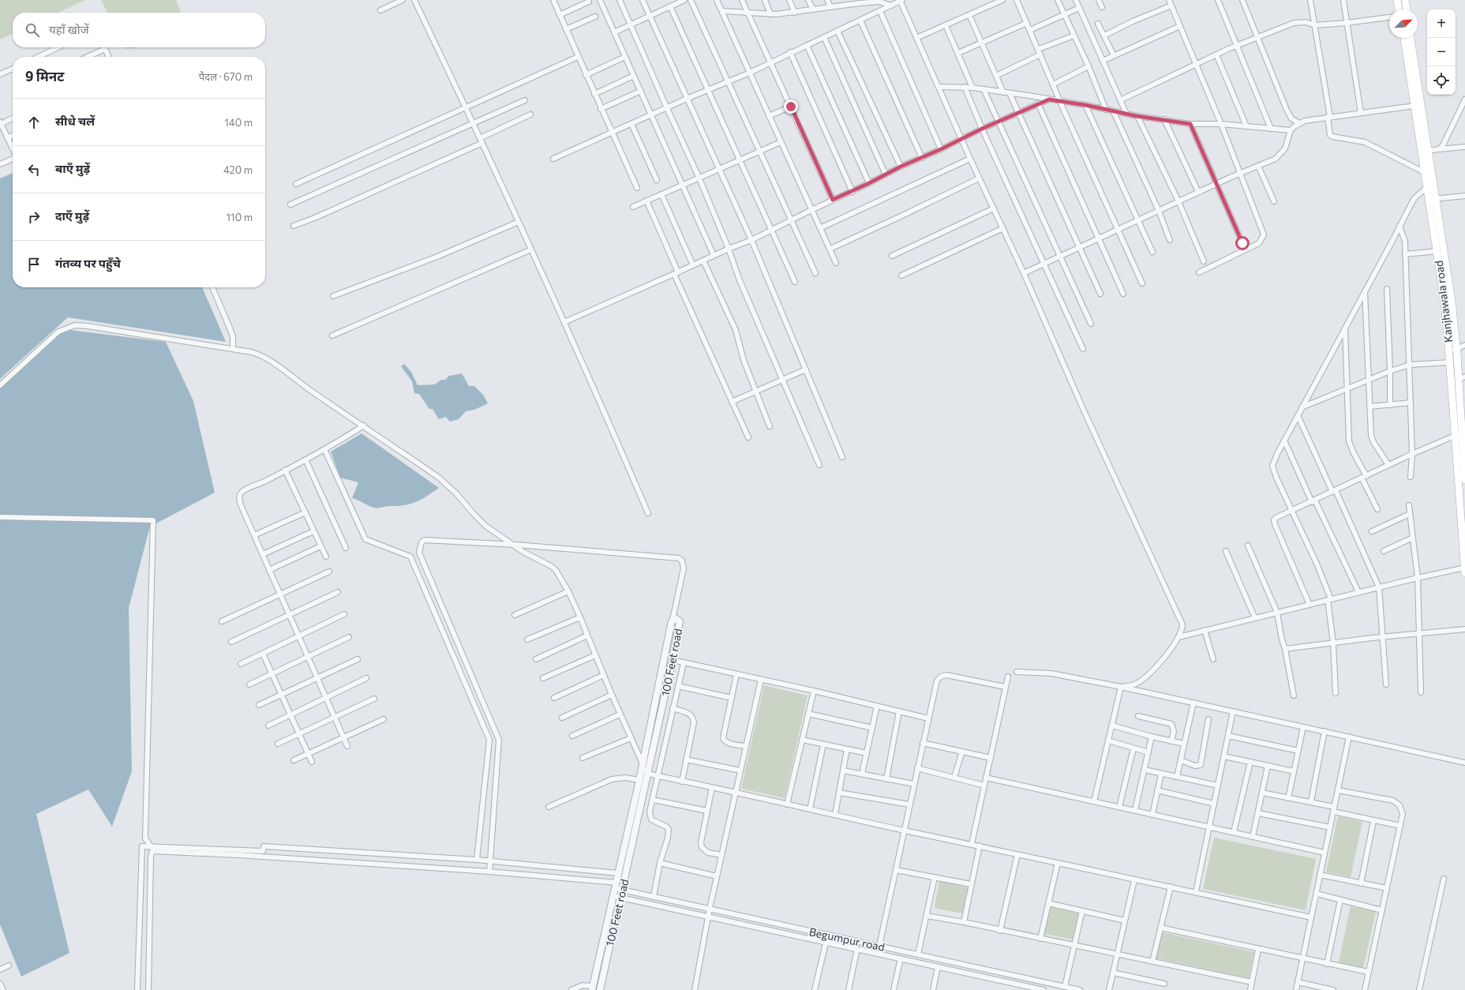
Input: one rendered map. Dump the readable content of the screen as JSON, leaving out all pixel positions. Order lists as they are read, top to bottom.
{
  "streets": {
    "main road": ["Kanjhawala road"],
    "street": ["100 Feet road", "Begumpur road"]
  },
  "crossings": [
    ["100 Feet road", "Begumpur road"]
  ],
  "north": "top right",
  "page": {
    "map_buttons": ["+", "−"],
    "search": "यहाँ खोजें",
    "heading": ["9 मिनट", "पैदल · 670 m"],
    "list": [
      ["सीधे चलें", "140 m"],
      ["बाएँ मुड़ें", "420 m"],
      ["दाएँ मुड़ें", "110 m"],
      "गंतव्य पर पहुँचे"
    ]
  }
}
